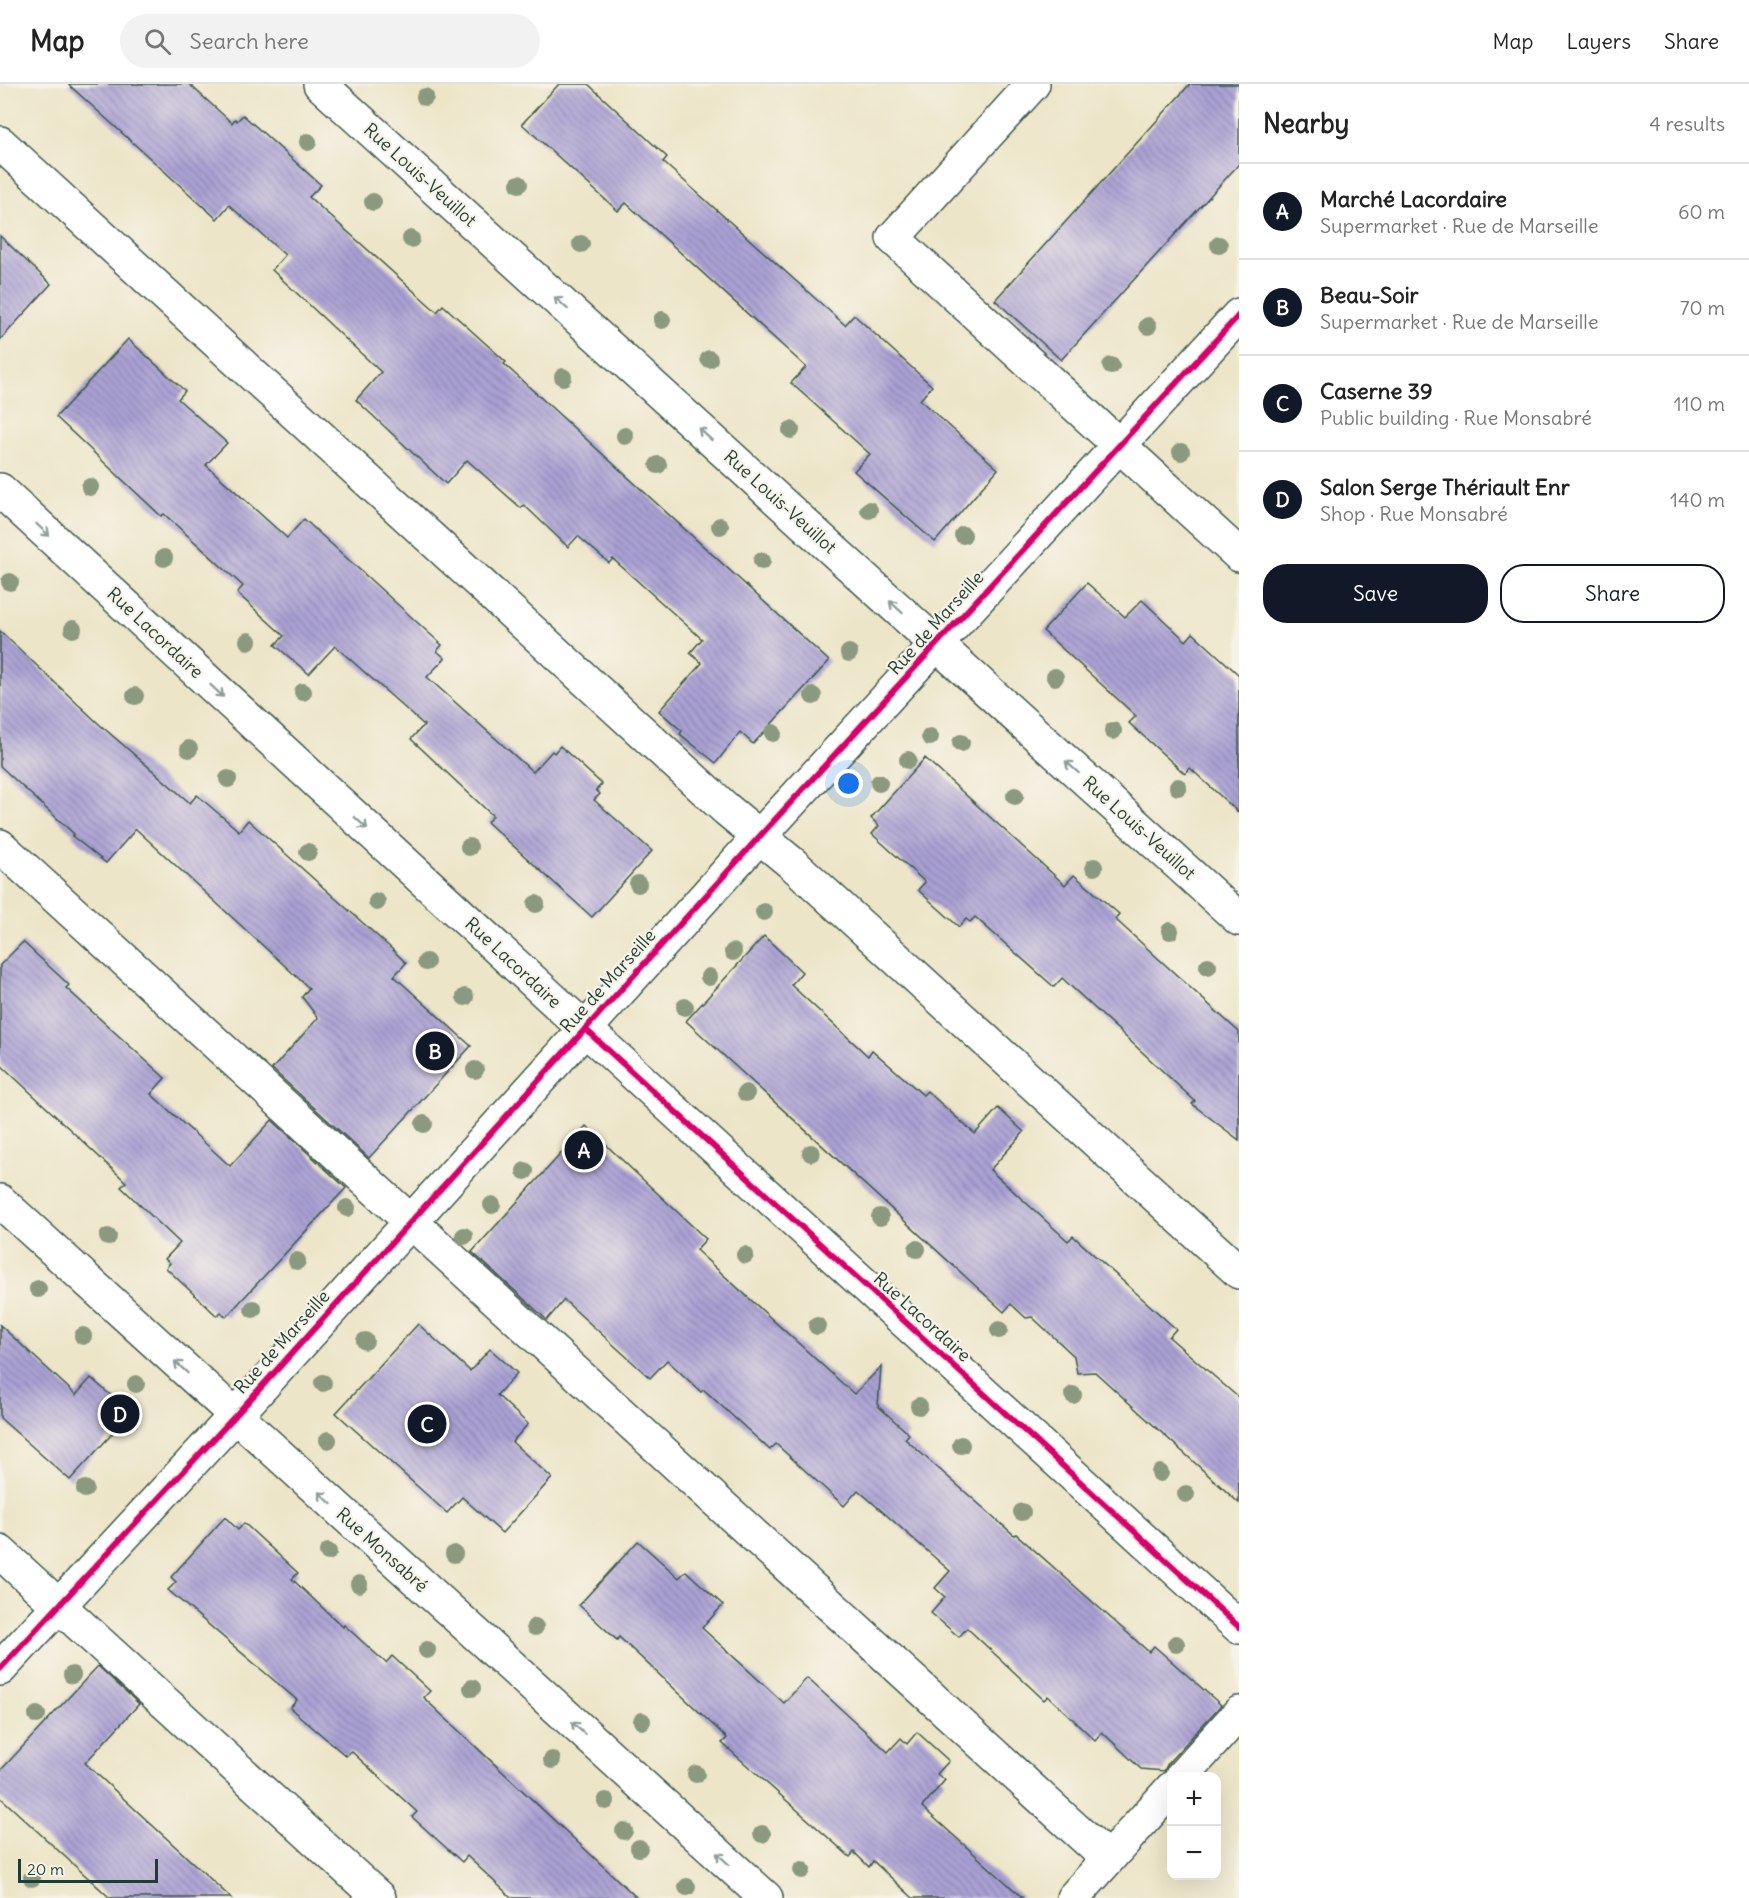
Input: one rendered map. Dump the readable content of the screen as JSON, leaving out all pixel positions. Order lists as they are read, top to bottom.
{
  "streets": {
    "street": [
      "Rue Louis-Veuillot",
      "Rue de Marseille",
      "Rue Lacordaire",
      "Rue Monsabré"
    ]
  },
  "crossings": [
    ["Rue Louis-Veuillot", "Rue de Marseille"],
    ["Rue de Marseille", "Rue Lacordaire"],
    ["Rue de Marseille", "Rue Monsabré"]
  ],
  "scale_bar": "20 m",
  "page": {
    "header": "Map",
    "search": "Search here",
    "nav": ["Map", "Layers", "Share"],
    "heading": ["Nearby", "4 results"],
    "list": [
      {
        "mark": "A",
        "name": "Marché Lacordaire",
        "note": "Supermarket · Rue de Marseille",
        "value": "60 m"
      },
      {
        "mark": "B",
        "name": "Beau-Soir",
        "note": "Supermarket · Rue de Marseille",
        "value": "70 m"
      },
      {
        "mark": "C",
        "name": "Caserne 39",
        "note": "Public building · Rue Monsabré",
        "value": "110 m"
      },
      {
        "mark": "D",
        "name": "Salon Serge Thériault Enr",
        "note": "Shop · Rue Monsabré",
        "value": "140 m"
      }
    ],
    "buttons": ["Save", "Share"],
    "pins": [
      "B",
      "A",
      "D",
      "C"
    ],
    "map_buttons": ["+", "−"],
    "scale": "20 m"
  }
}
